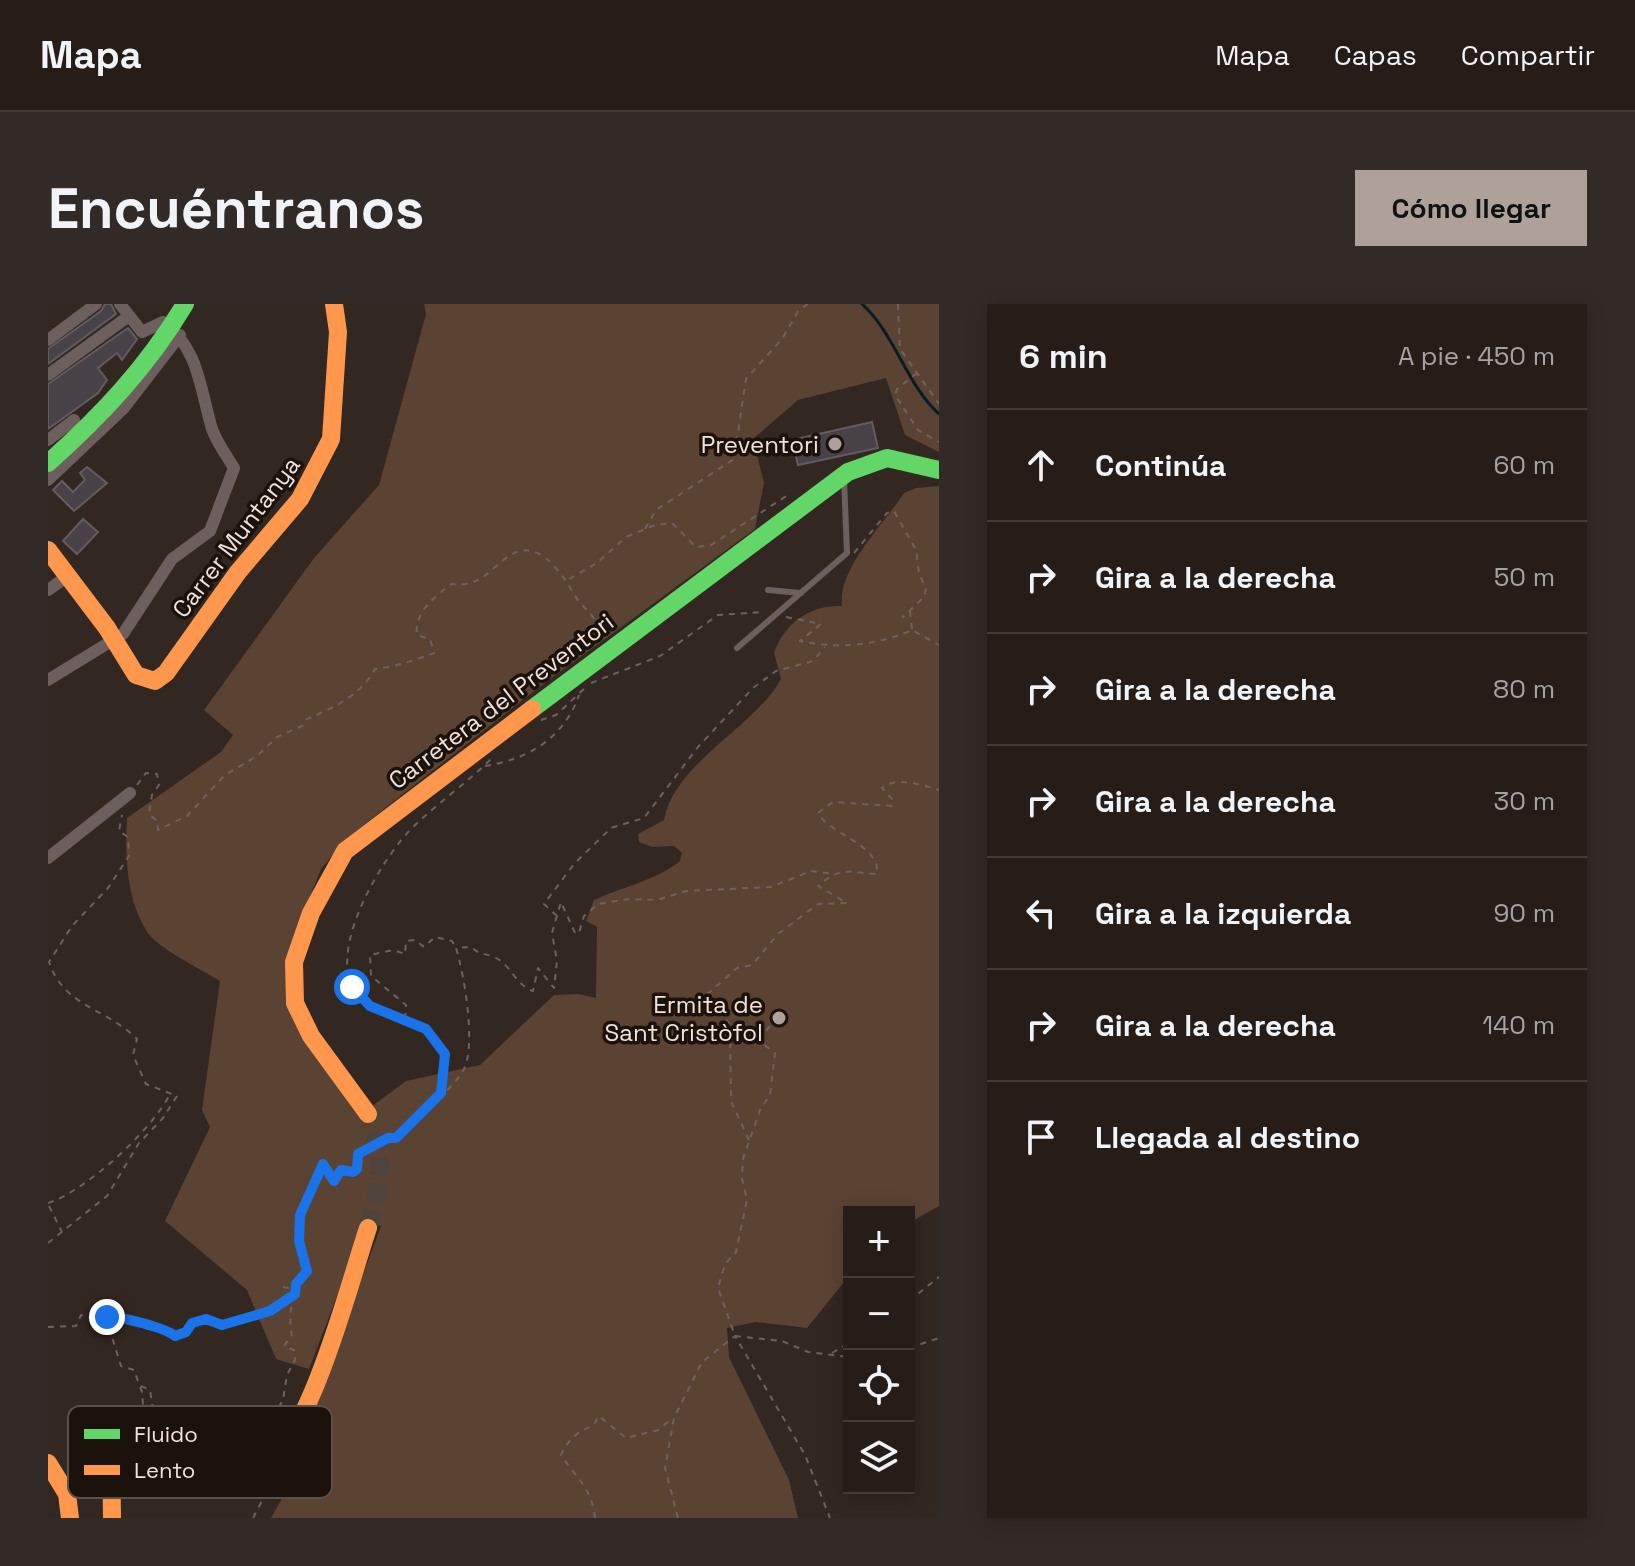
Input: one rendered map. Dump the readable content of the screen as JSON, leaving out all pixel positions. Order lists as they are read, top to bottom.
{
  "streets": {
    "street": ["Carrer Muntanya", "Carretera del Preventori"]
  },
  "places": ["Preventori", "Ermita de Sant Cristòfol"],
  "legend": ["Fluido", "Lento"],
  "page": {
    "header": "Mapa",
    "nav": ["Mapa", "Capas", "Compartir"],
    "buttons": "Cómo llegar",
    "title": "Encuéntranos",
    "heading": ["6 min", "A pie · 450 m"],
    "list": [
      ["Continúa", "60 m"],
      ["Gira a la derecha", "50 m"],
      ["Gira a la derecha", "80 m"],
      ["Gira a la derecha", "30 m"],
      ["Gira a la izquierda", "90 m"],
      ["Gira a la derecha", "140 m"],
      "Llegada al destino"
    ],
    "map_buttons": ["+", "−"]
  }
}
